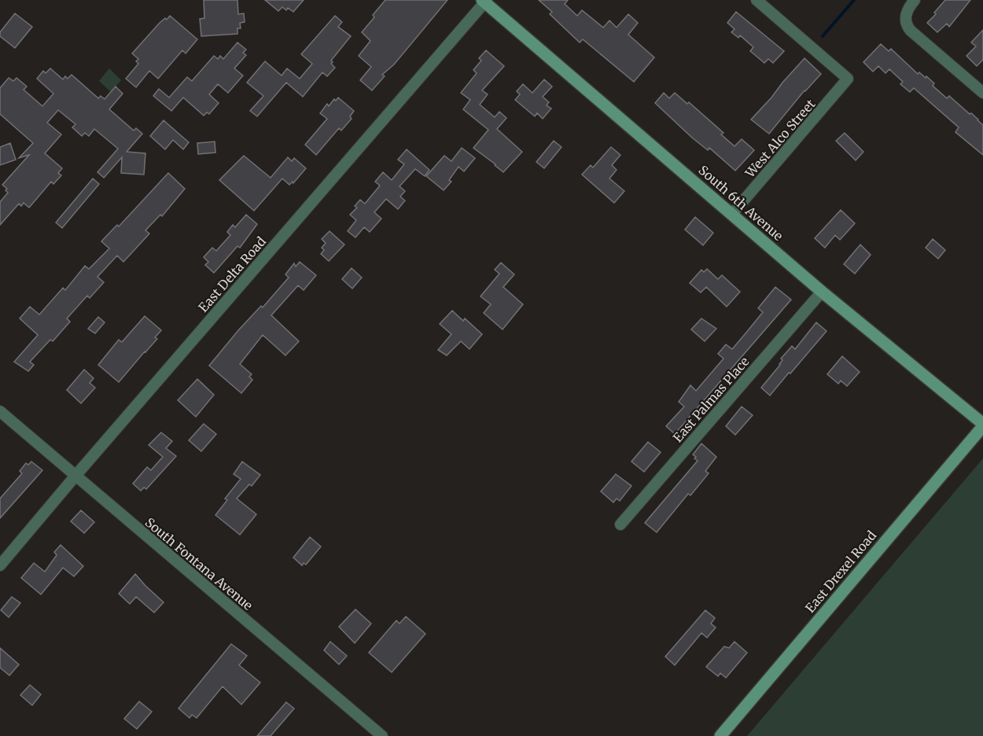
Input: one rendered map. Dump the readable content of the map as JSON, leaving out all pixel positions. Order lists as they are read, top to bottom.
{
  "streets": {
    "street": [
      "West Alco Street",
      "South 6th Avenue",
      "East Delta Road",
      "East Palmas Place",
      "South Fontana Avenue",
      "East Drexel Road"
    ]
  },
  "crossings": [
    ["West Alco Street", "South 6th Avenue"],
    ["South 6th Avenue", "East Delta Road"],
    ["South 6th Avenue", "East Palmas Place"],
    ["South 6th Avenue", "East Drexel Road"],
    ["East Delta Road", "South Fontana Avenue"]
  ]
}
